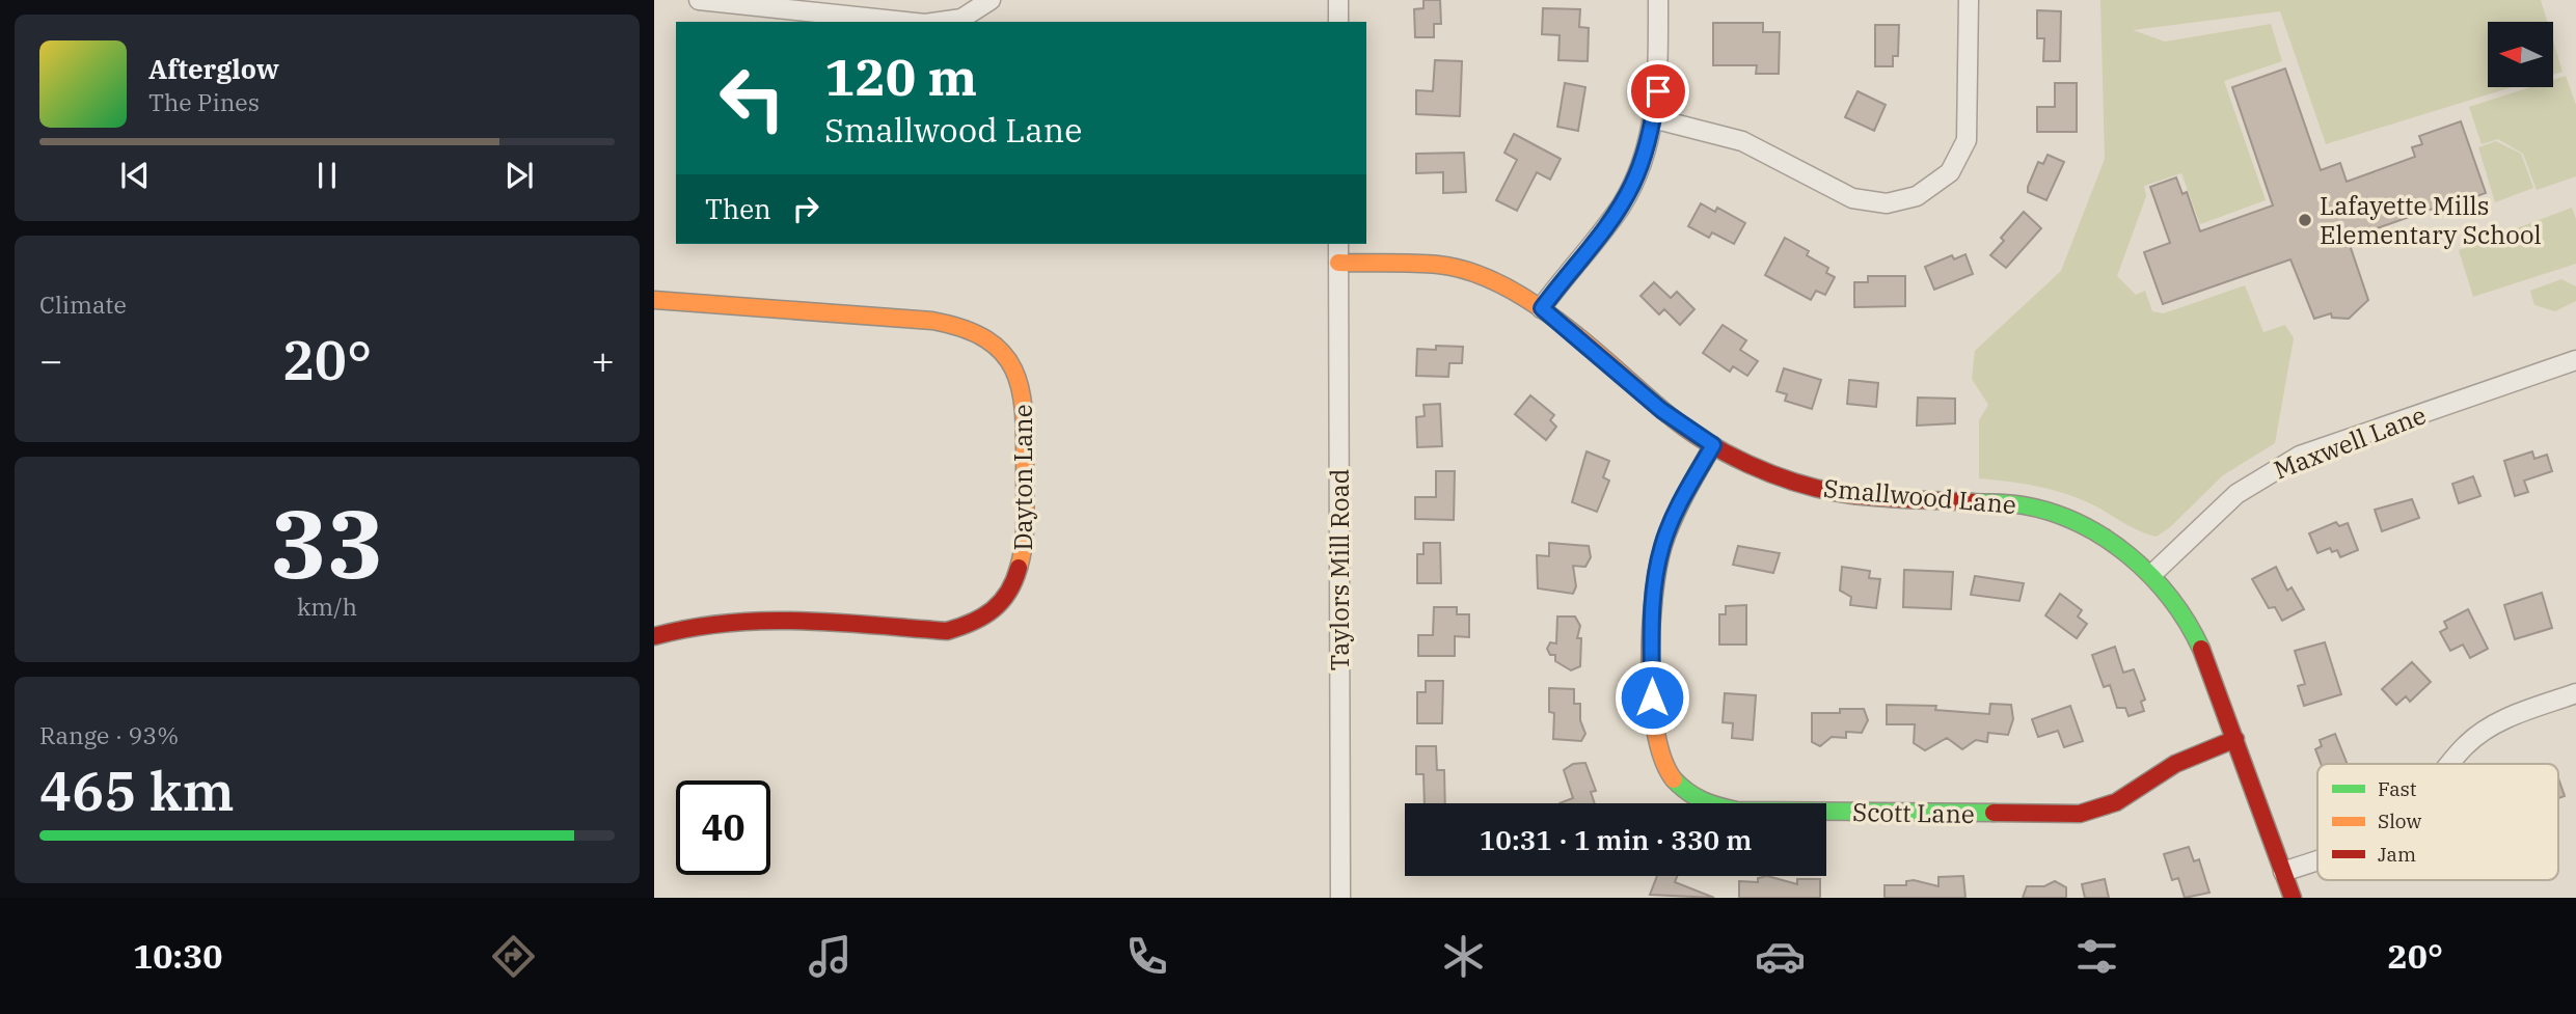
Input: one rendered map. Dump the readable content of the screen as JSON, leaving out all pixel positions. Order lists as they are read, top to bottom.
{
  "streets": {
    "street": [
      "Maxwell Lane",
      "Dayton Lane",
      "Smallwood Lane",
      "Taylors Mill Road",
      "Scott Lane"
    ]
  },
  "crossings": [
    ["Maxwell Lane", "Smallwood Lane"],
    ["Smallwood Lane", "Taylors Mill Road"],
    ["Smallwood Lane", "Scott Lane"]
  ],
  "places": ["Lafayette Mills Elementary School"],
  "legend": ["Fast", "Slow", "Jam"],
  "north": "left",
  "page": {
    "turn": ["120 m", "Smallwood Lane"],
    "song": ["Afterglow", "The Pines"],
    "then": "Then",
    "tile": [
      "Climate",
      ["33", "km/h"],
      ["Range · 93%", "465 km"]
    ],
    "heat": ["−", "20°", "+"],
    "limit": "40",
    "trip": "10:31 · 1 min · 330 m",
    "tabs": ["10:30", "20°"]
  }
}
